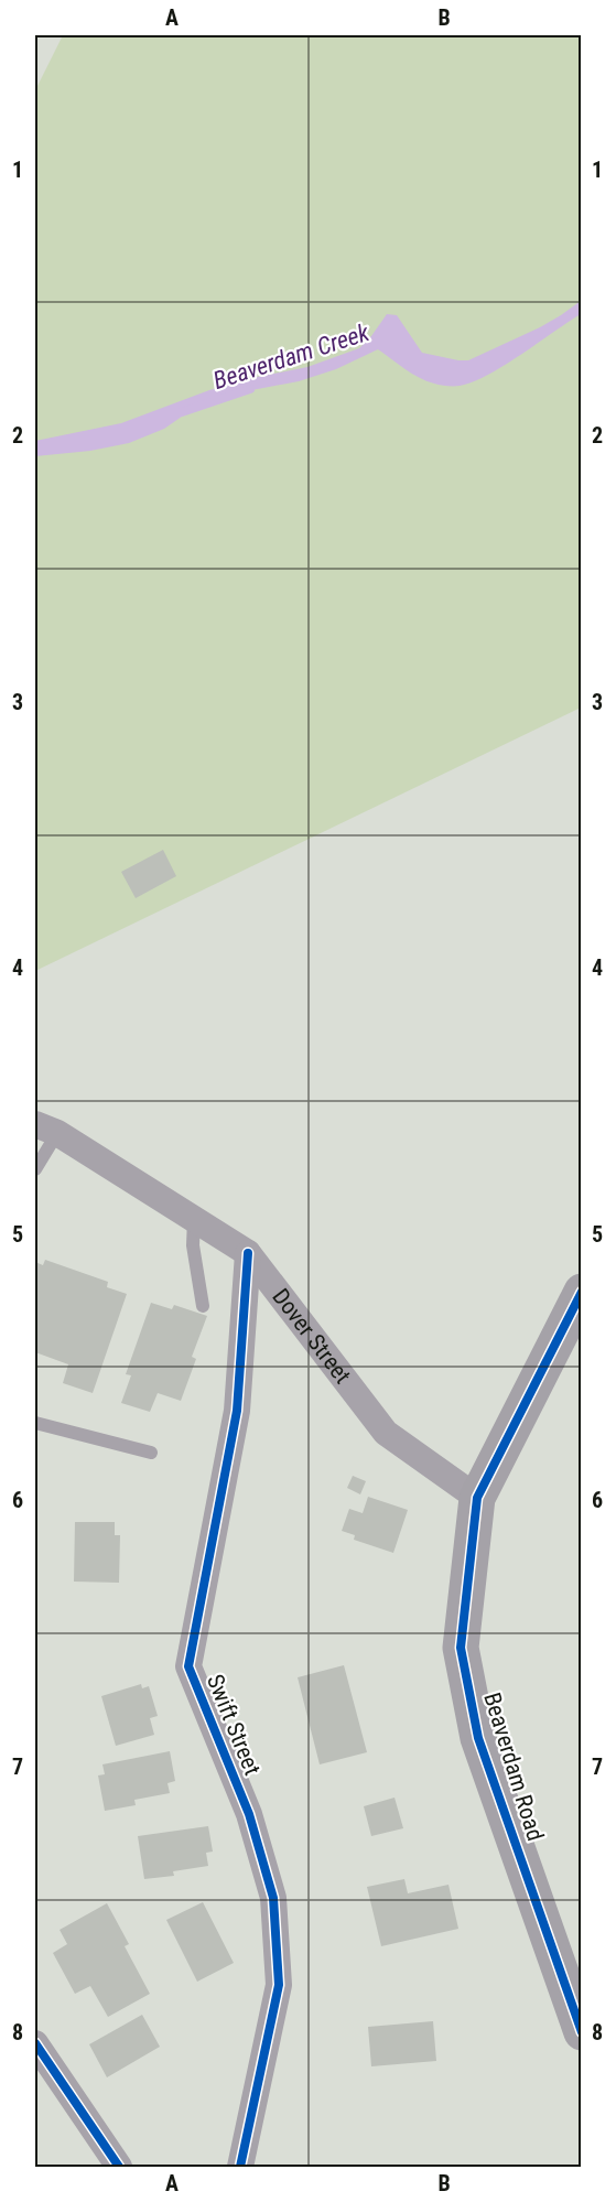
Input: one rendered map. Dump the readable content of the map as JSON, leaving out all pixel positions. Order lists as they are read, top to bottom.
{
  "streets": {
    "street": ["Dover Street", "Swift Street", "Beaverdam Road"]
  },
  "crossings": [
    ["Dover Street", "Swift Street"],
    ["Dover Street", "Beaverdam Road"]
  ],
  "water": ["Beaverdam Creek"],
  "grid": {
    "columns": ["A", "B"],
    "rows": [
      "1",
      "2",
      "3",
      "4",
      "5",
      "6",
      "7",
      "8"
    ]
  }
}
